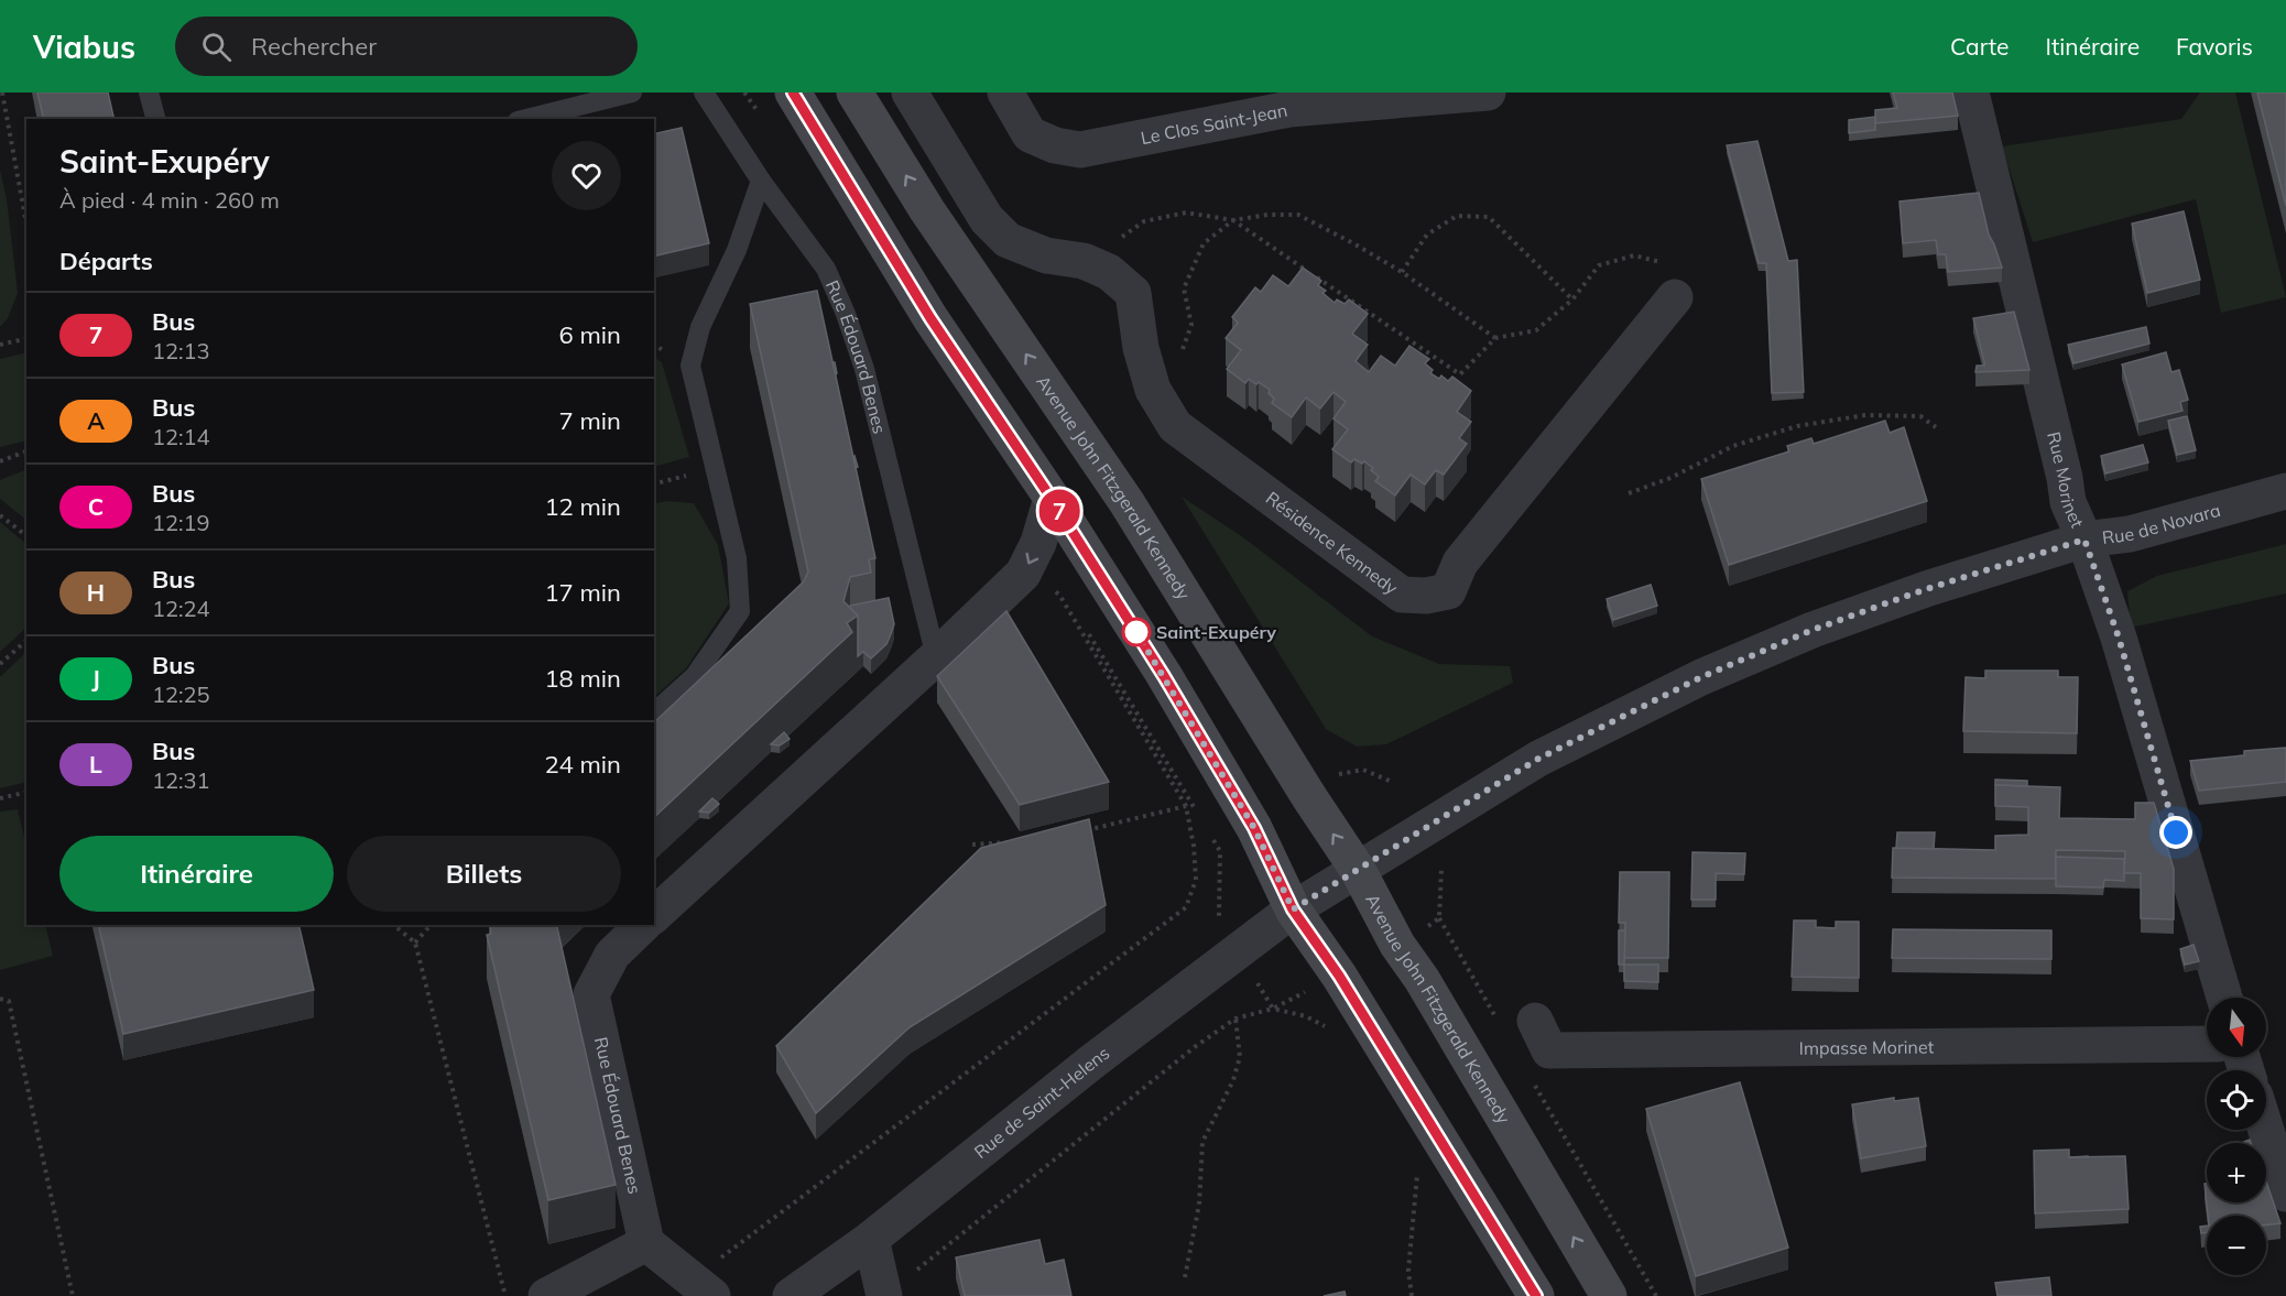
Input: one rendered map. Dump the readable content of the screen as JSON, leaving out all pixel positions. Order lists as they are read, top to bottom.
{
  "streets": {
    "main road": ["Avenue John Fitzgerald Kennedy"],
    "street": [
      "Le Clos Saint-Jean",
      "Rue Édouard Benes",
      "Rue Morinet",
      "Rue de Novara",
      "Résidence Kennedy",
      "Impasse Morinet",
      "Rue de Saint-Helens"
    ]
  },
  "crossings": [
    ["Rue Morinet", "Rue de Novara"],
    ["Avenue John Fitzgerald Kennedy", "Rue de Novara"],
    ["Rue de Novara", "Rue de Saint-Helens"]
  ],
  "places": ["Saint-Exupéry"],
  "lines": ["bus line 7"],
  "north": "bottom",
  "page": {
    "header": "Viabus",
    "search": "Rechercher",
    "nav": ["Carte", "Itinéraire", "Favoris"],
    "on_map": "7",
    "heading": [
      ["Saint-Exupéry", "À pied · 4 min · 260 m"],
      "Départs"
    ],
    "list": [
      {
        "mark": "7",
        "name": "Bus",
        "note": "12:13",
        "value": "6 min"
      },
      {
        "mark": "A",
        "name": "Bus",
        "note": "12:14",
        "value": "7 min"
      },
      {
        "mark": "C",
        "name": "Bus",
        "note": "12:19",
        "value": "12 min"
      },
      {
        "mark": "H",
        "name": "Bus",
        "note": "12:24",
        "value": "17 min"
      },
      {
        "mark": "J",
        "name": "Bus",
        "note": "12:25",
        "value": "18 min"
      },
      {
        "mark": "L",
        "name": "Bus",
        "note": "12:31",
        "value": "24 min"
      }
    ],
    "buttons": ["Itinéraire", "Billets"],
    "map_buttons": ["+", "−"]
  }
}
